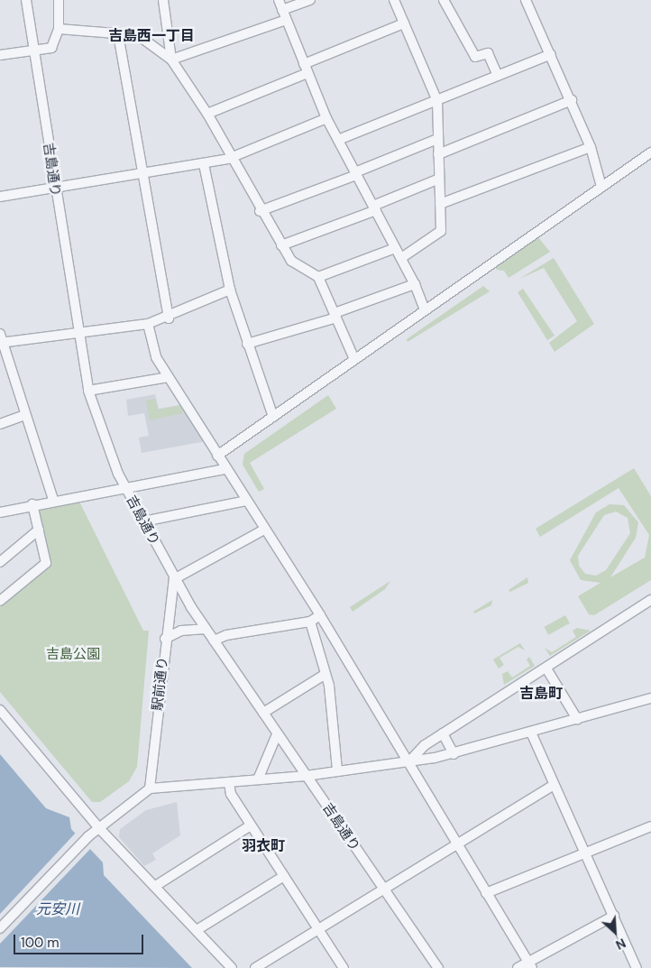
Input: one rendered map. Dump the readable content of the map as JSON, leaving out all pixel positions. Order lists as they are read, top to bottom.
{
  "streets": {
    "street": ["吉島通り", "駅前通り"]
  },
  "crossings": [
    ["吉島通り", "駅前通り"]
  ],
  "districts": ["吉島西一丁目", "吉島町", "羽衣町"],
  "water": ["元安川"],
  "parks": ["吉島公園"],
  "scale_bar": "100 m",
  "north": "bottom right"
}
